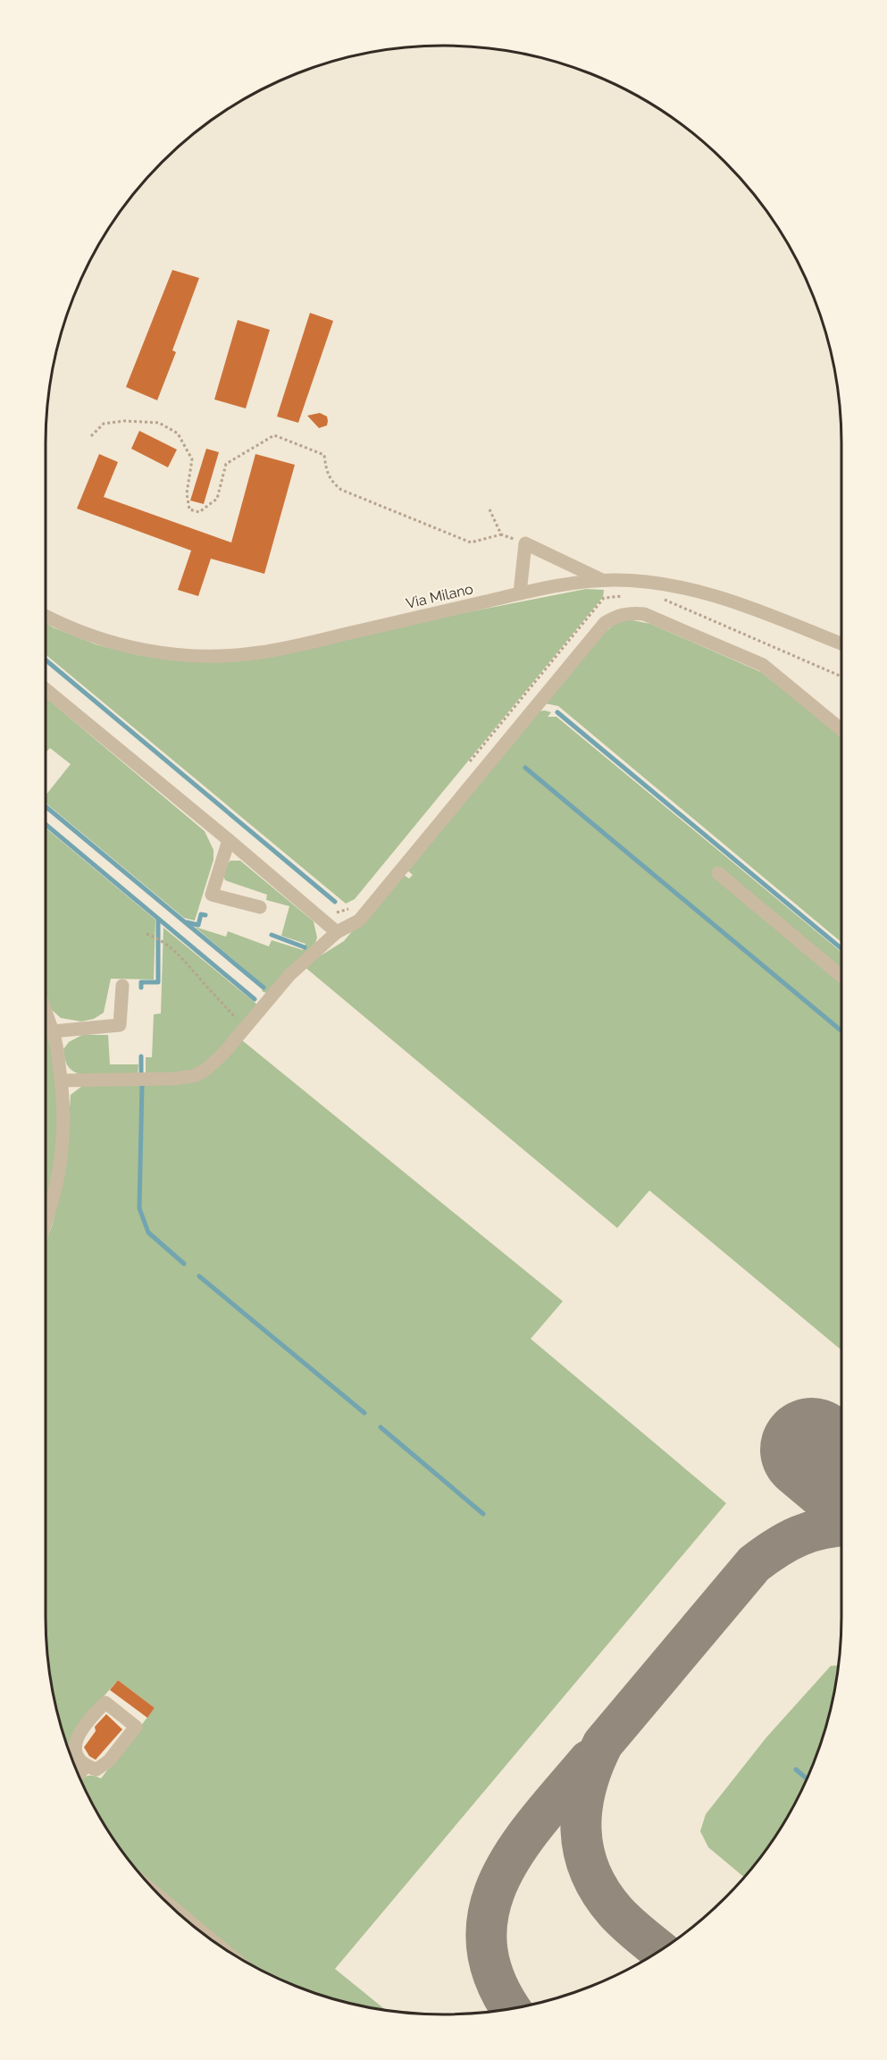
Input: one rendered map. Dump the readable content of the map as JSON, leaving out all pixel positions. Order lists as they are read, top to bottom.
{
  "streets": {
    "street": ["Via Milano"]
  }
}
